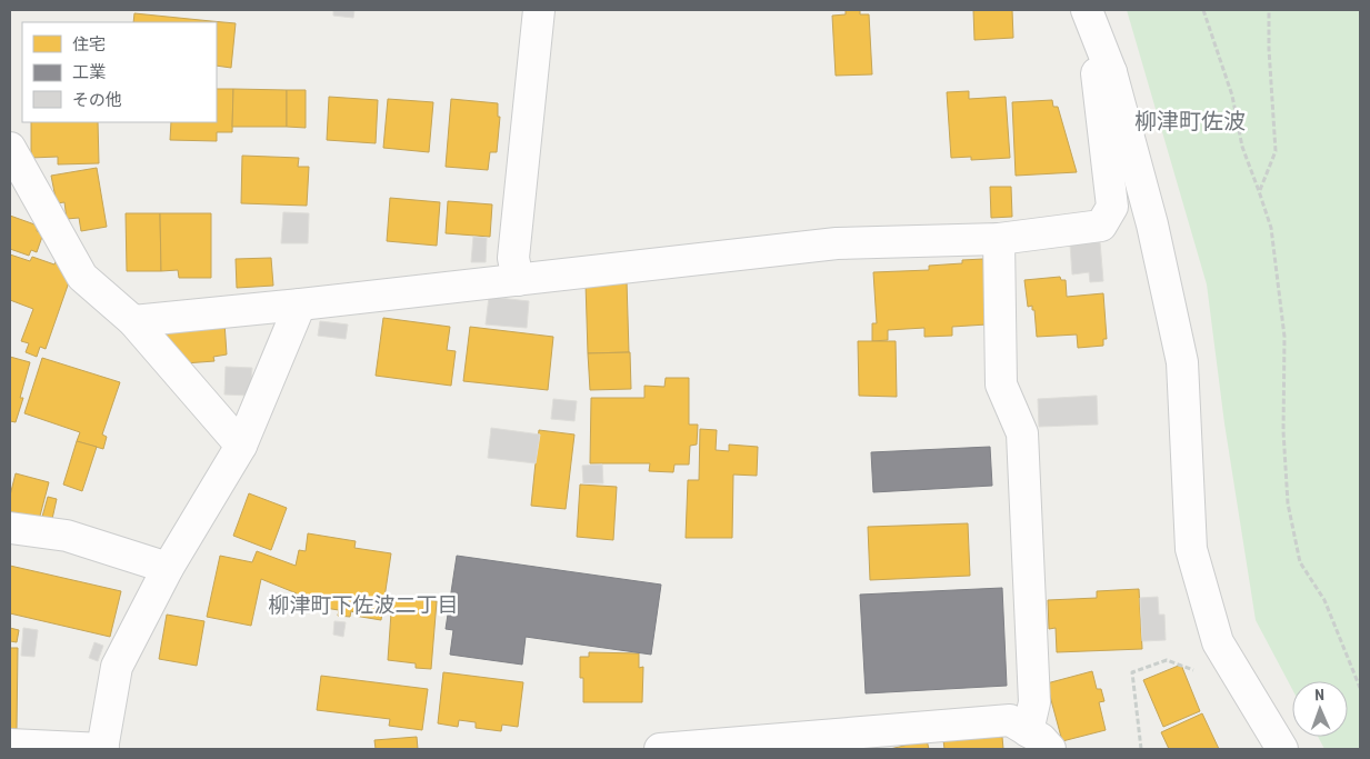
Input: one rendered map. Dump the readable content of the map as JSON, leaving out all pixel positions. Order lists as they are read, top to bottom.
{
  "districts": ["柳津町佐波", "柳津町下佐波二丁目"],
  "legend": ["住宅", "工業", "その他"],
  "north": "top"
}
